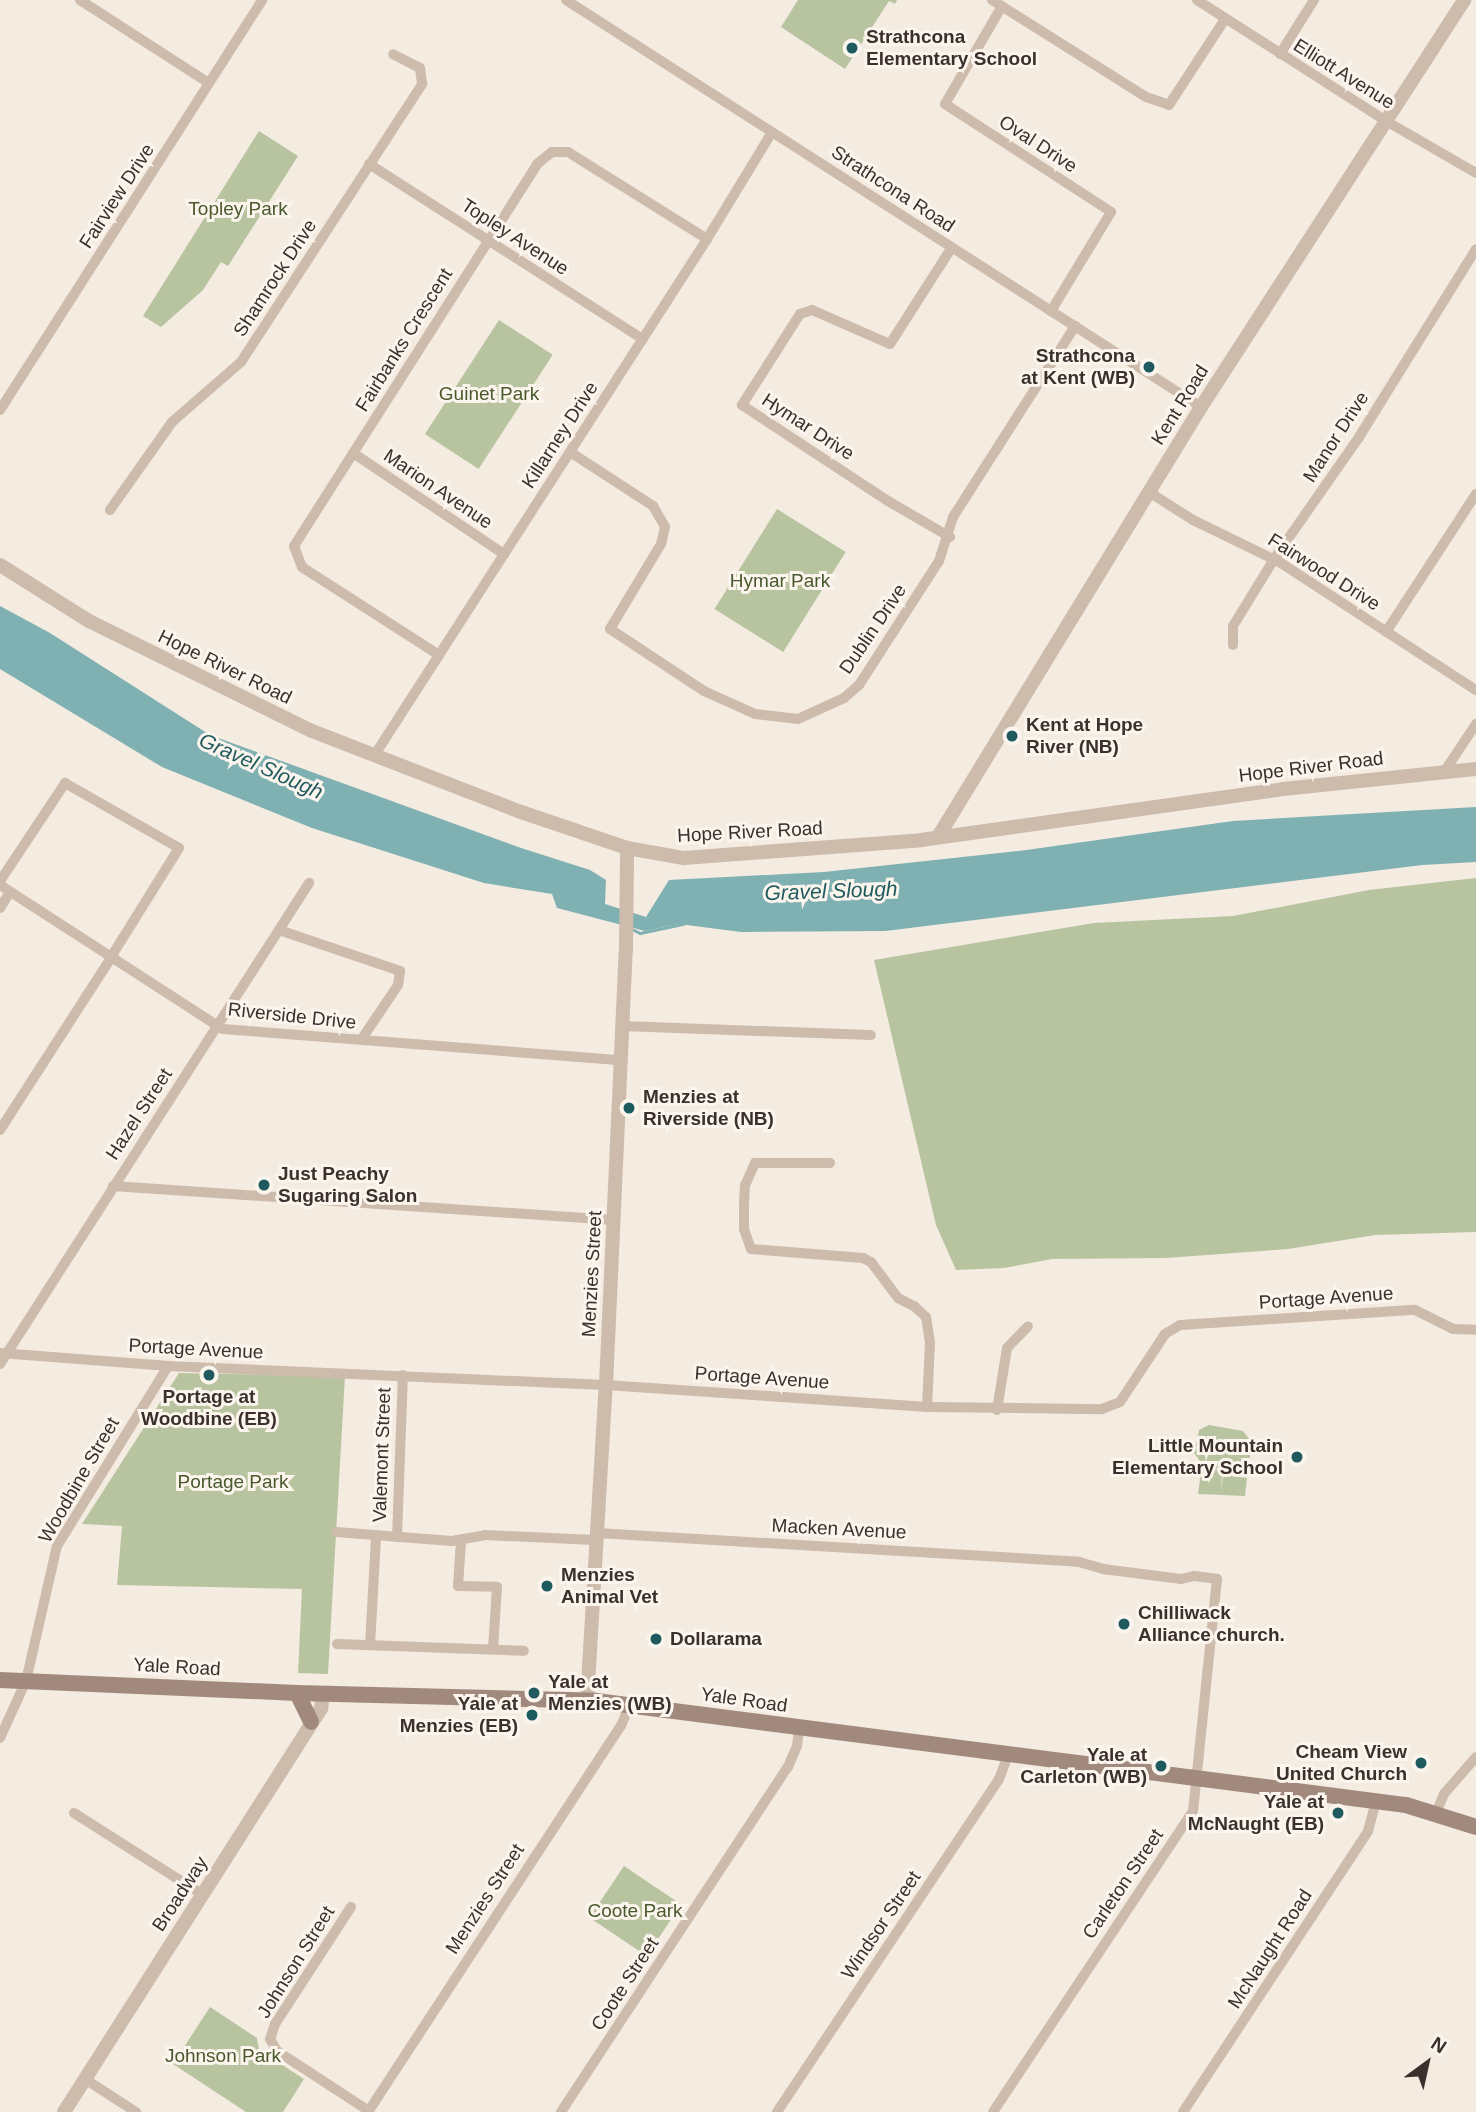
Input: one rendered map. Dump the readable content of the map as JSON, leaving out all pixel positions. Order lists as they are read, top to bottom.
{
  "streets": {
    "main road": ["Yale Road"],
    "street": [
      "Elliott Avenue",
      "Oval Drive",
      "Strathcona Road",
      "Fairview Drive",
      "Topley Avenue",
      "Shamrock Drive",
      "Fairbanks Crescent",
      "Kent Road",
      "Hymar Drive",
      "Killarney Drive",
      "Manor Drive",
      "Marion Avenue",
      "Fairwood Drive",
      "Dublin Drive",
      "Hope River Road",
      "Riverside Drive",
      "Hazel Street",
      "Menzies Street",
      "Portage Avenue",
      "Valemont Street",
      "Woodbine Street",
      "Macken Avenue",
      "Carleton Street",
      "Broadway",
      "Windsor Street",
      "McNaught Road",
      "Johnson Street",
      "Coote Street"
    ]
  },
  "crossings": [
    ["Elliott Avenue", "Kent Road"],
    ["Oval Drive", "Strathcona Road"],
    ["Strathcona Road", "Kent Road"],
    ["Strathcona Road", "Hymar Drive"],
    ["Strathcona Road", "Killarney Drive"],
    ["Strathcona Road", "Dublin Drive"],
    ["Topley Avenue", "Shamrock Drive"],
    ["Topley Avenue", "Fairbanks Crescent"],
    ["Topley Avenue", "Killarney Drive"],
    ["Fairbanks Crescent", "Killarney Drive"],
    ["Fairbanks Crescent", "Marion Avenue"],
    ["Kent Road", "Fairwood Drive"],
    ["Kent Road", "Hope River Road"],
    ["Hymar Drive", "Dublin Drive"],
    ["Killarney Drive", "Marion Avenue"],
    ["Killarney Drive", "Dublin Drive"],
    ["Killarney Drive", "Hope River Road"],
    ["Manor Drive", "Fairwood Drive"],
    ["Hope River Road", "Menzies Street"],
    ["Riverside Drive", "Hazel Street"],
    ["Riverside Drive", "Menzies Street"],
    ["Hazel Street", "Portage Avenue"],
    ["Menzies Street", "Portage Avenue"],
    ["Menzies Street", "Macken Avenue"],
    ["Menzies Street", "Yale Road"],
    ["Menzies Street", "Johnson Street"],
    ["Portage Avenue", "Valemont Street"],
    ["Portage Avenue", "Woodbine Street"],
    ["Valemont Street", "Macken Avenue"],
    ["Woodbine Street", "Yale Road"],
    ["Macken Avenue", "Carleton Street"],
    ["Yale Road", "Carleton Street"],
    ["Yale Road", "Broadway"],
    ["Yale Road", "Windsor Street"],
    ["Yale Road", "McNaught Road"],
    ["Yale Road", "Coote Street"]
  ],
  "water": ["Gravel Slough"],
  "parks": [
    "Topley Park",
    "Guinet Park",
    "Hymar Park",
    "Portage Park",
    "Coote Park",
    "Johnson Park"
  ],
  "places": [
    "Strathcona Elementary School",
    "Strathcona at Kent (WB)",
    "Kent at Hope River (NB)",
    "Menzies at Riverside (NB)",
    "Just Peachy Sugaring Salon",
    "Portage at Woodbine (EB)",
    "Little Mountain Elementary School",
    "Menzies Animal Vet",
    "Chilliwack Alliance church.",
    "Dollarama",
    "Yale at Menzies (WB)",
    "Yale at Menzies (EB)",
    "Cheam View United Church",
    "Yale at Carleton (WB)",
    "Yale at McNaught (EB)"
  ],
  "north": "top right"
}
